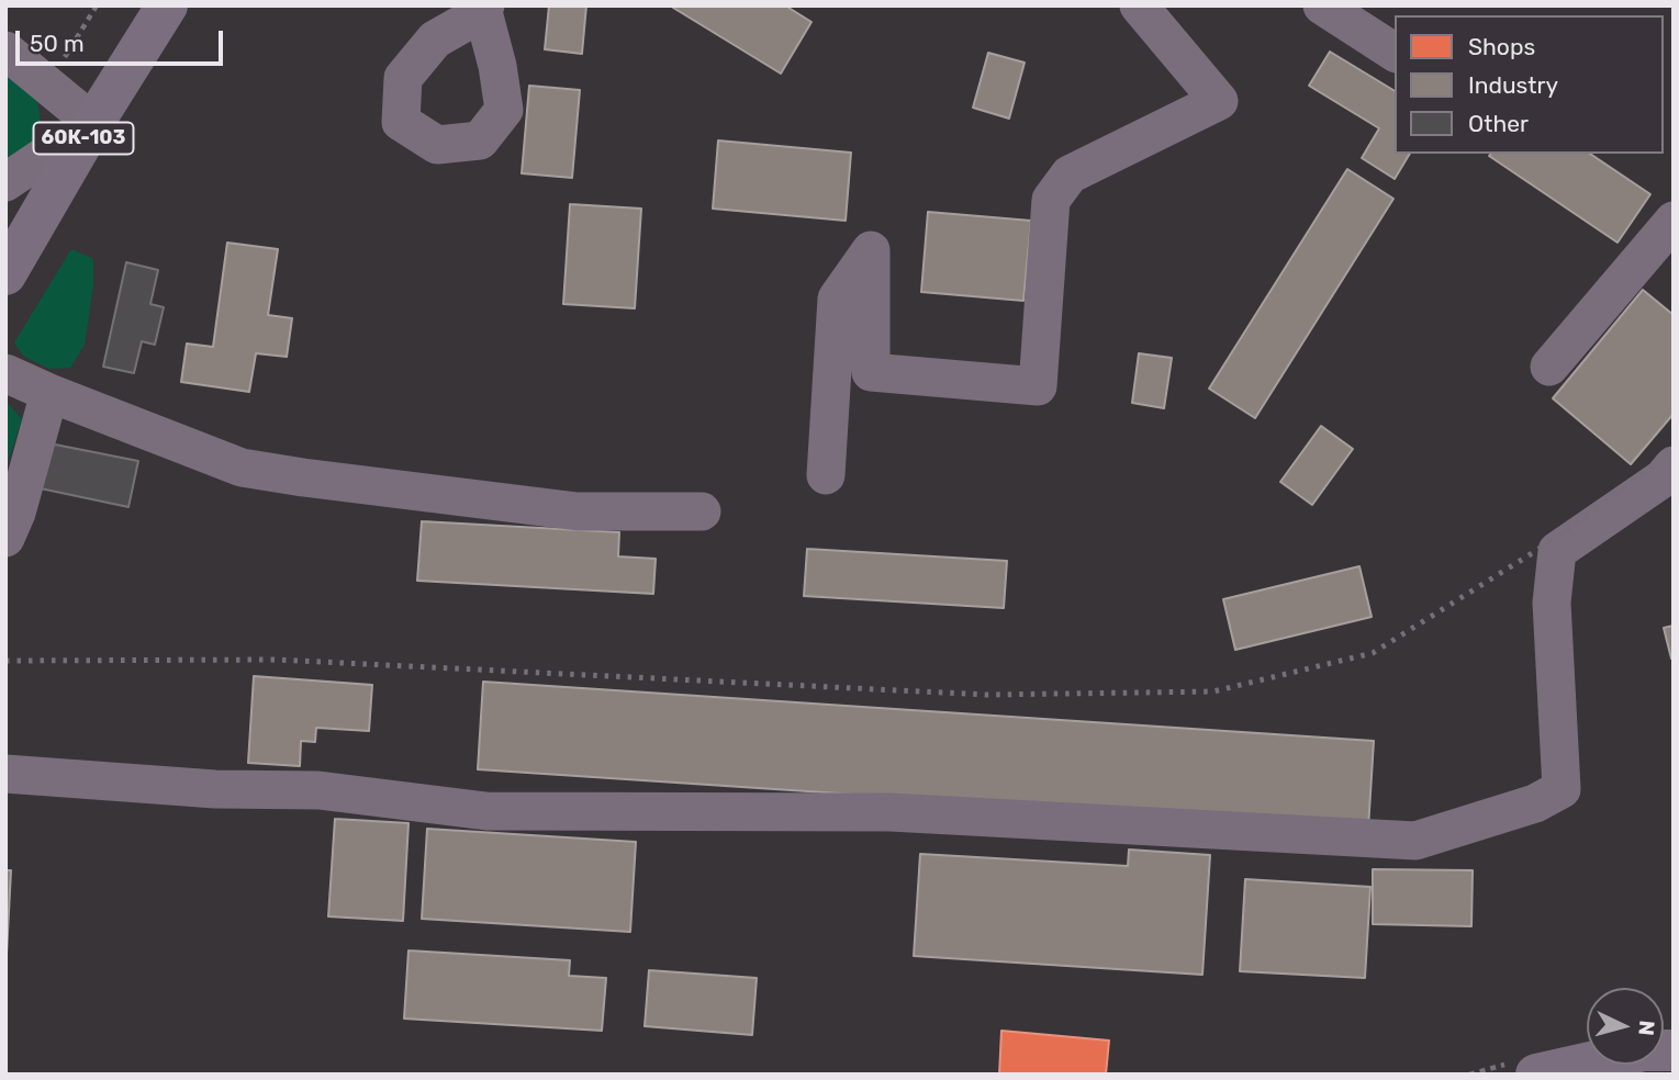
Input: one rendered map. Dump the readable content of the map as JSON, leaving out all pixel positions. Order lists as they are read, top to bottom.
{
  "streets": {
    "main road": ["60К-103"]
  },
  "legend": ["Shops", "Industry", "Other"],
  "scale_bar": "50 m",
  "north": "right"
}
